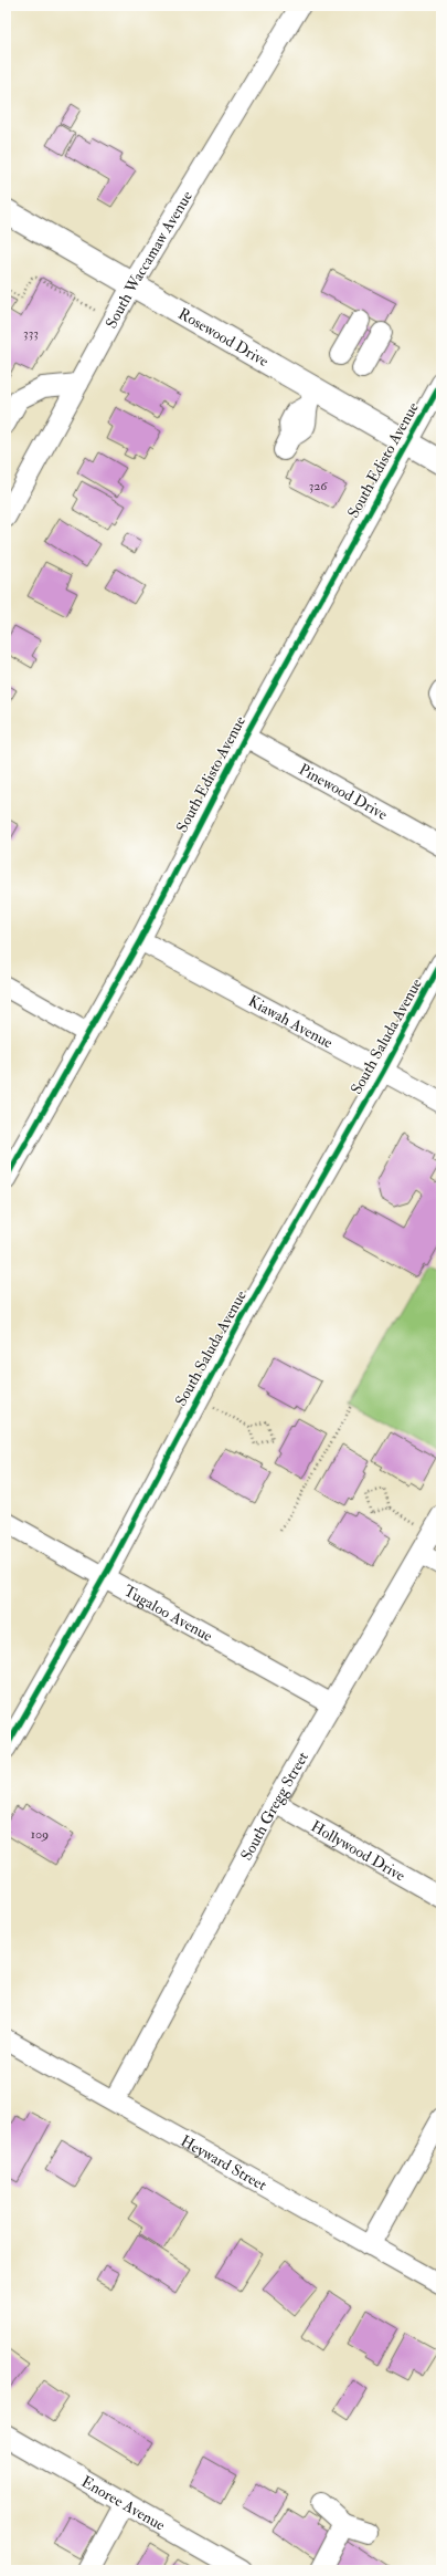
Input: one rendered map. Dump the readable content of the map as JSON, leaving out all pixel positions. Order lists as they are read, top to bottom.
{
  "streets": {
    "main road": ["Rosewood Drive"],
    "street": [
      "South Waccamaw Avenue",
      "South Edisto Avenue",
      "Pinewood Drive",
      "Kiawah Avenue",
      "South Saluda Avenue",
      "Tugaloo Avenue",
      "South Gregg Street",
      "Hollywood Drive",
      "Heyward Street",
      "Enoree Avenue"
    ]
  },
  "crossings": [
    ["South Waccamaw Avenue", "Rosewood Drive"],
    ["Rosewood Drive", "South Edisto Avenue"],
    ["South Edisto Avenue", "Pinewood Drive"],
    ["South Edisto Avenue", "Kiawah Avenue"],
    ["Kiawah Avenue", "South Saluda Avenue"],
    ["South Saluda Avenue", "Tugaloo Avenue"],
    ["Tugaloo Avenue", "South Gregg Street"],
    ["South Gregg Street", "Hollywood Drive"],
    ["South Gregg Street", "Heyward Street"]
  ],
  "house_numbers": ["333", "326", "109"]
}
